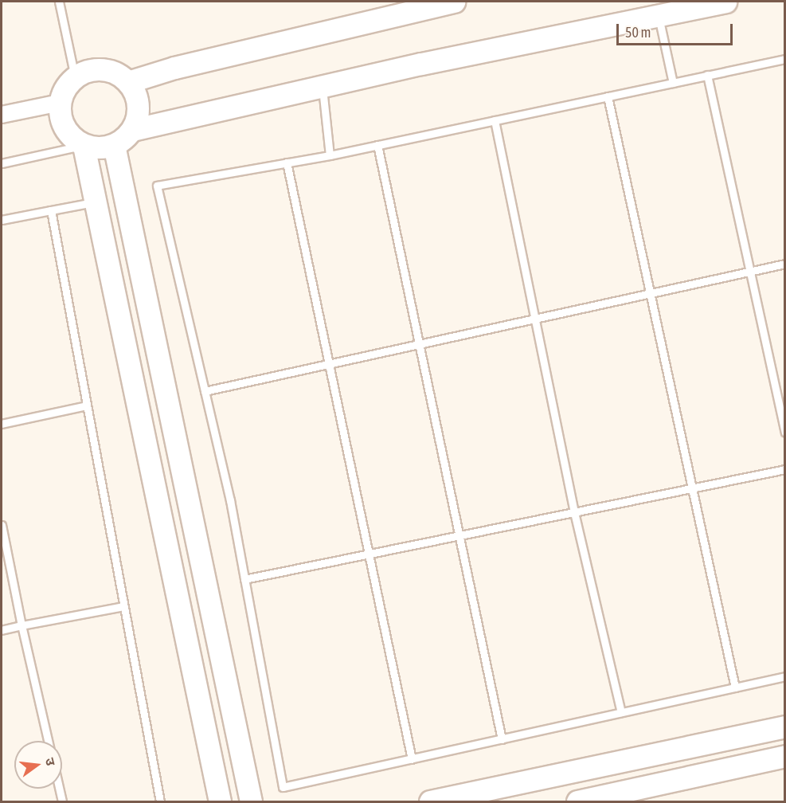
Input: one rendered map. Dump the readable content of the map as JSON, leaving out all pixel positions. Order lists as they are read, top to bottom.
{
  "scale_bar": "50 m",
  "north": "right"
}
